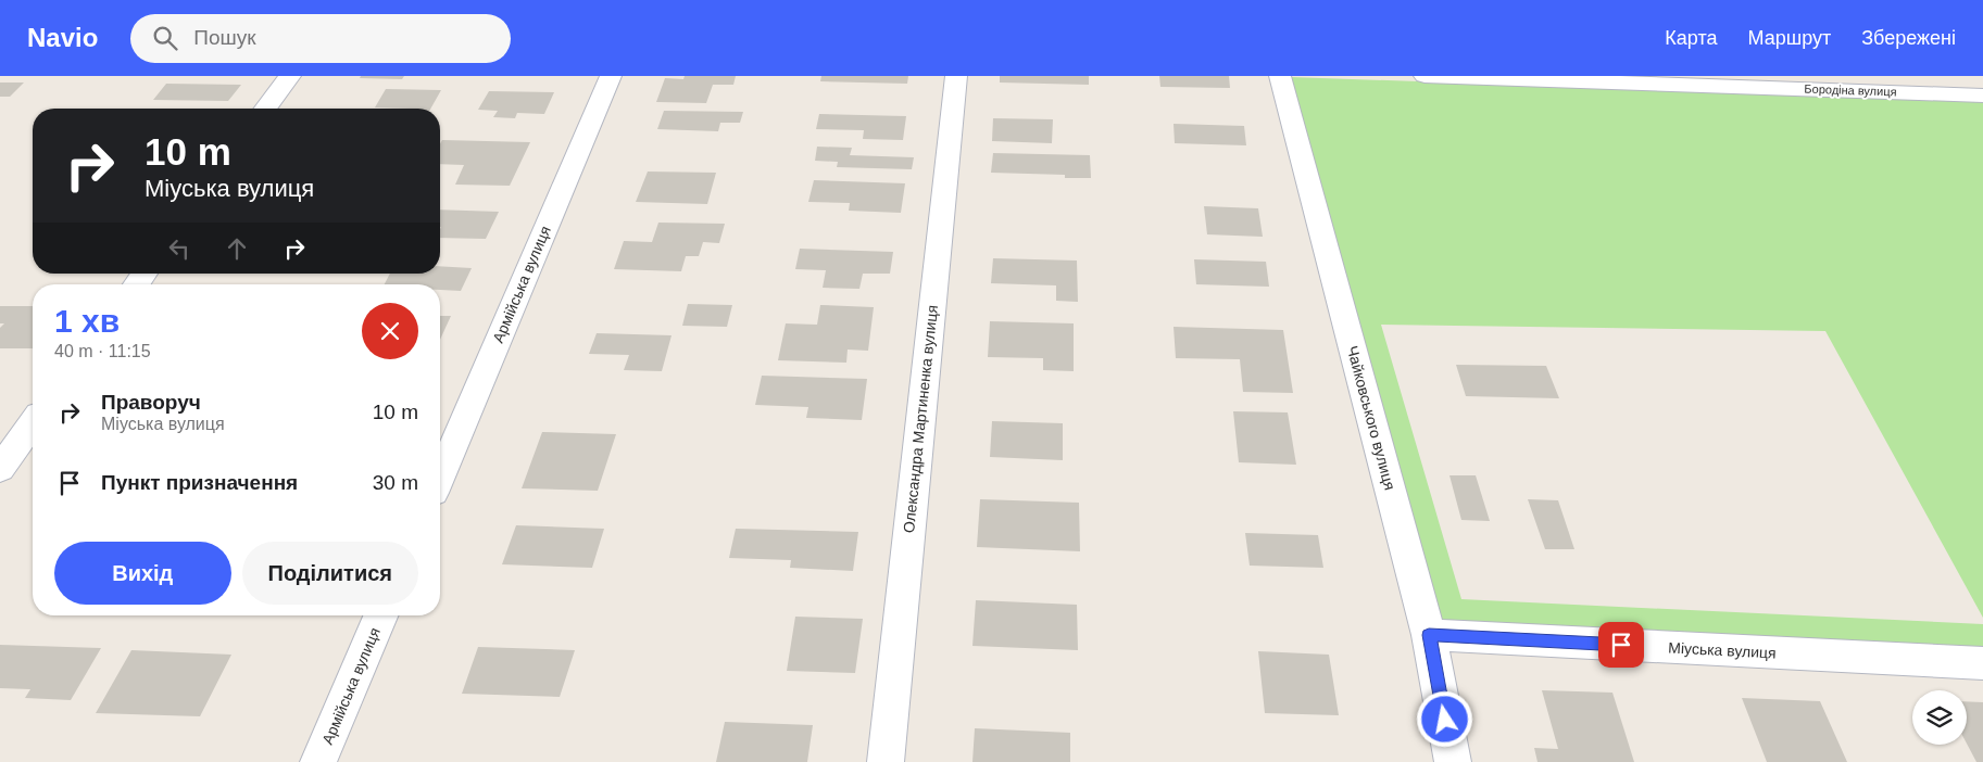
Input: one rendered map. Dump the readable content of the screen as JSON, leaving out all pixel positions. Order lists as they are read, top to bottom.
{
  "streets": {
    "street": [
      "Бородіна вулиця",
      "Армійська вулиця",
      "Чайковського вулиця",
      "Олександра Мартиненка вулиця",
      "Міуська вулиця"
    ]
  },
  "crossings": [
    ["Чайковського вулиця", "Міуська вулиця"]
  ],
  "page": {
    "header": "Navio",
    "search": "Пошук",
    "nav": ["Карта", "Маршрут", "Збережені"],
    "turn": ["10 m", "Міуська вулиця"],
    "heading": ["1 хв", "40 m · 11:15"],
    "list": [
      {
        "name": "Праворуч",
        "note": "Міуська вулиця",
        "value": "10 m"
      },
      {
        "name": "Пункт призначення",
        "value": "30 m"
      }
    ],
    "buttons": ["Вихід", "Поділитися"]
  }
}
